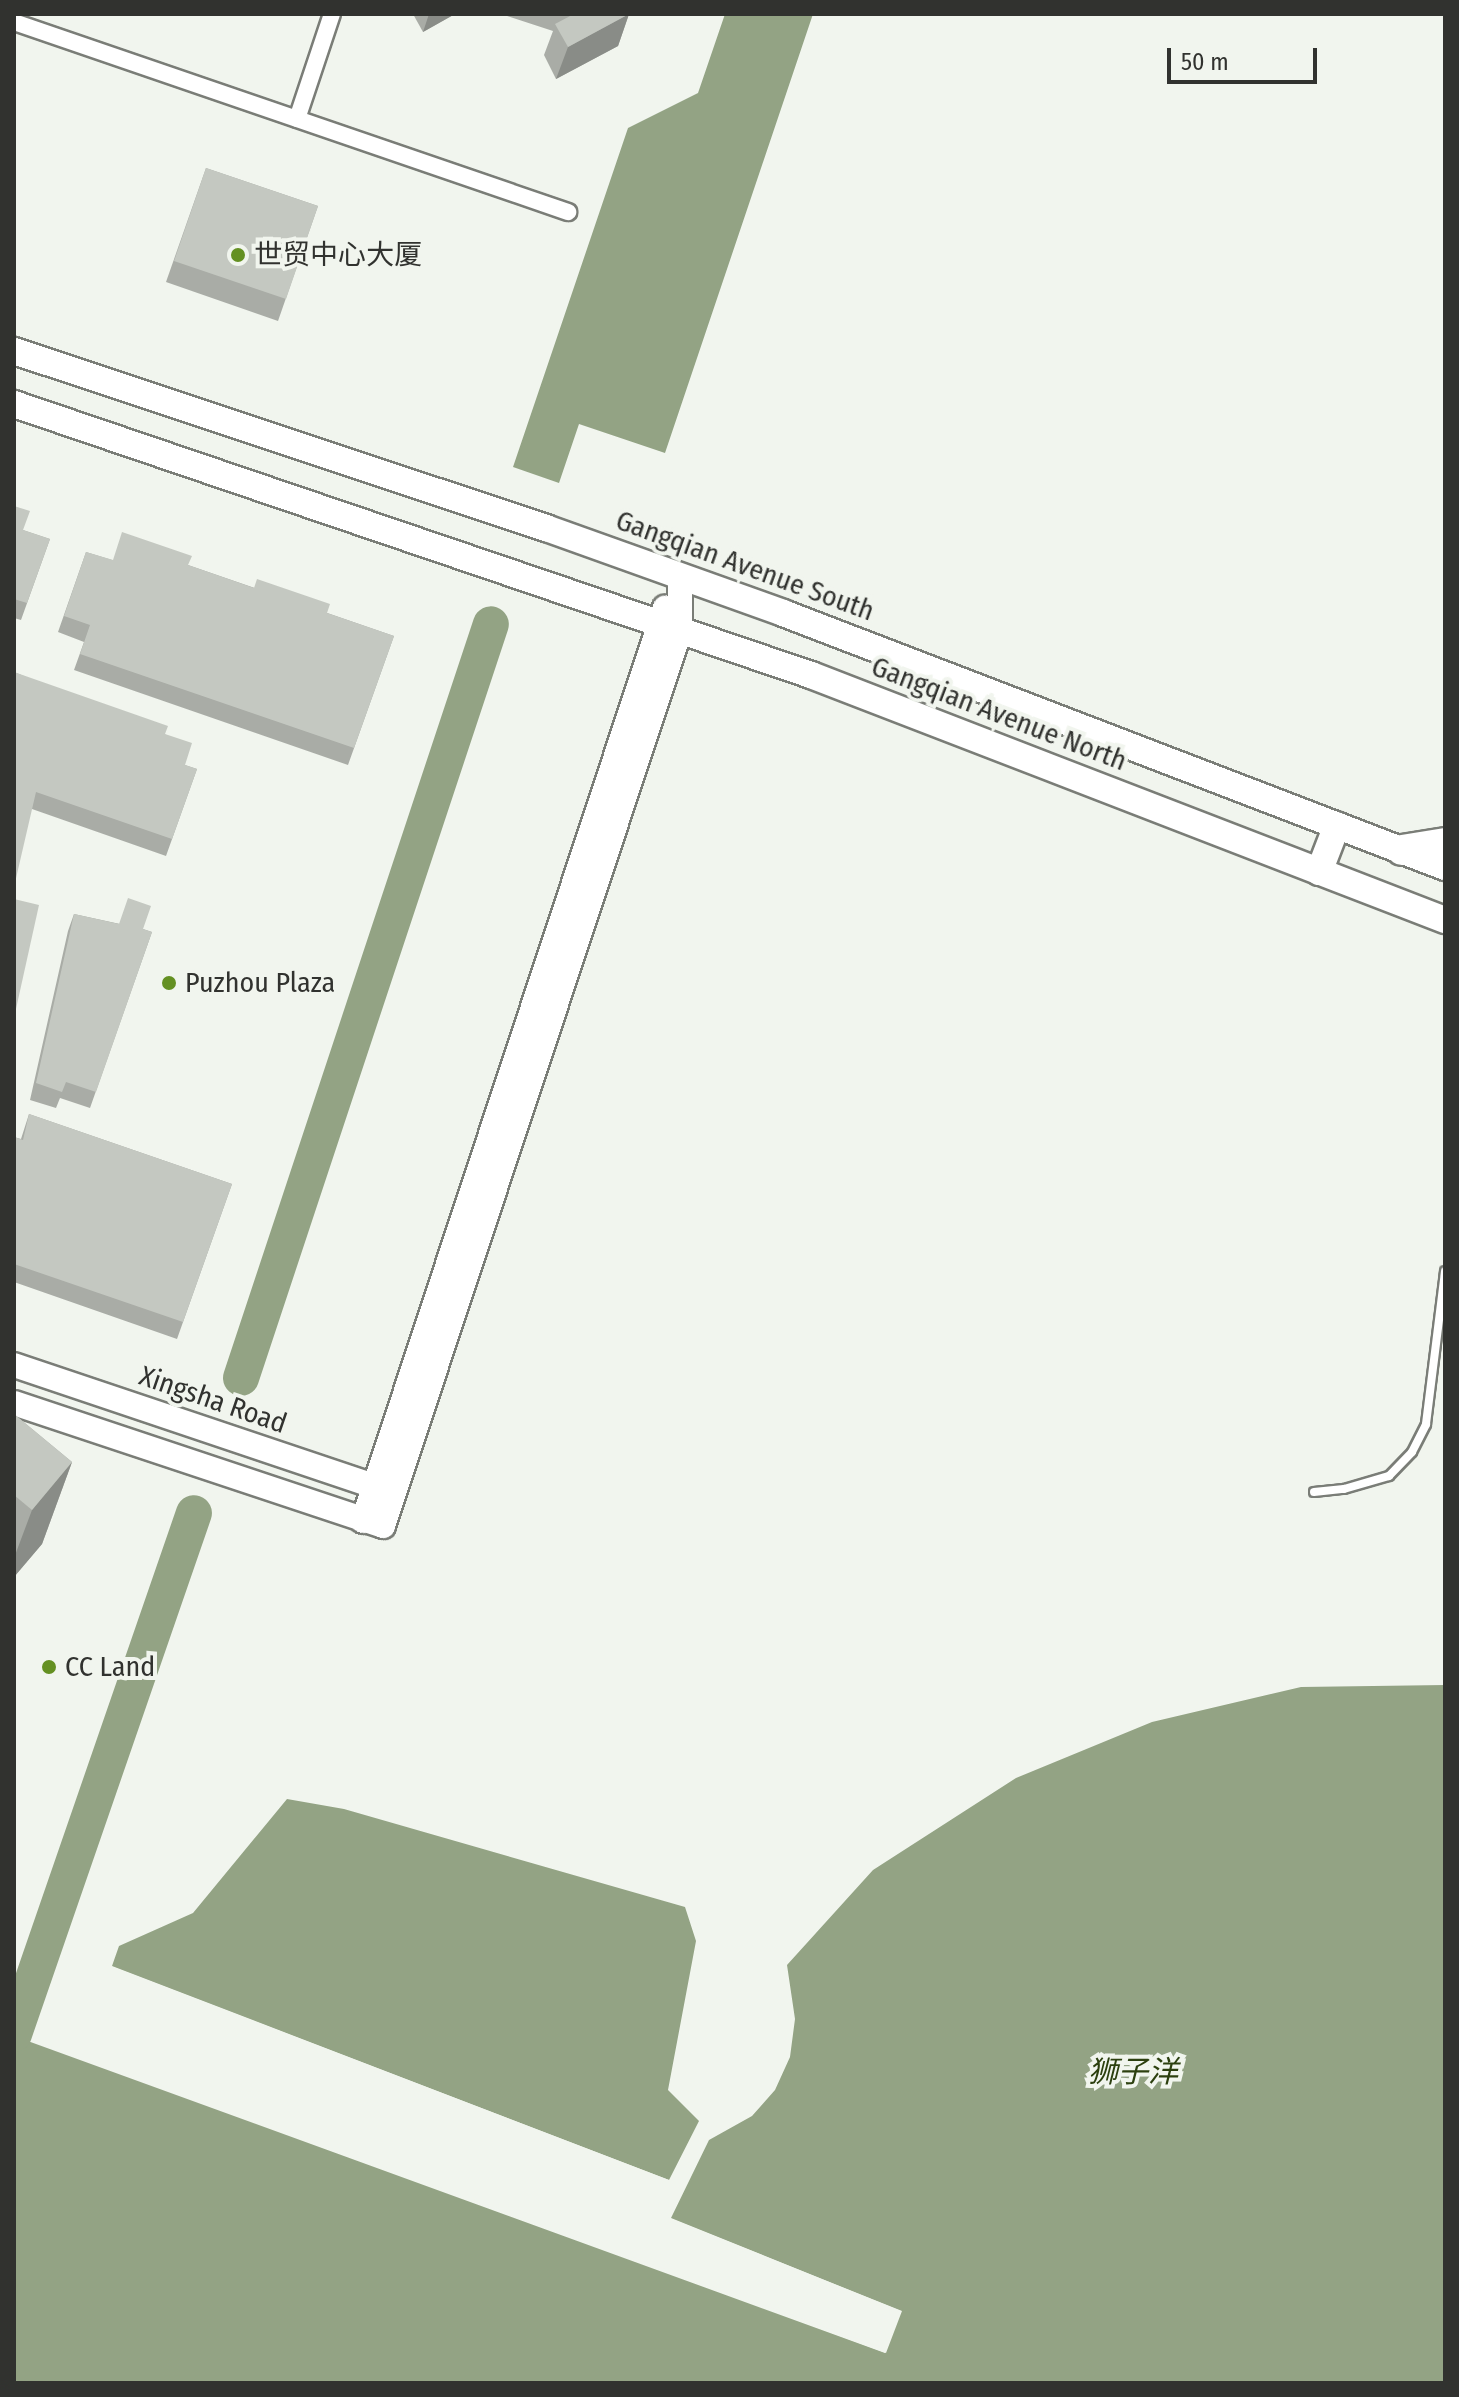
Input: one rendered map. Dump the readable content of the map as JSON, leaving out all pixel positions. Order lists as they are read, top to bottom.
{
  "streets": {
    "main road": ["Gangqian Avenue South", "Gangqian Avenue North"],
    "street": ["Xingsha Road"]
  },
  "water": ["狮子洋"],
  "places": ["世贸中心大厦", "Puzhou Plaza", "CC Land"],
  "scale_bar": "50 m"
}
